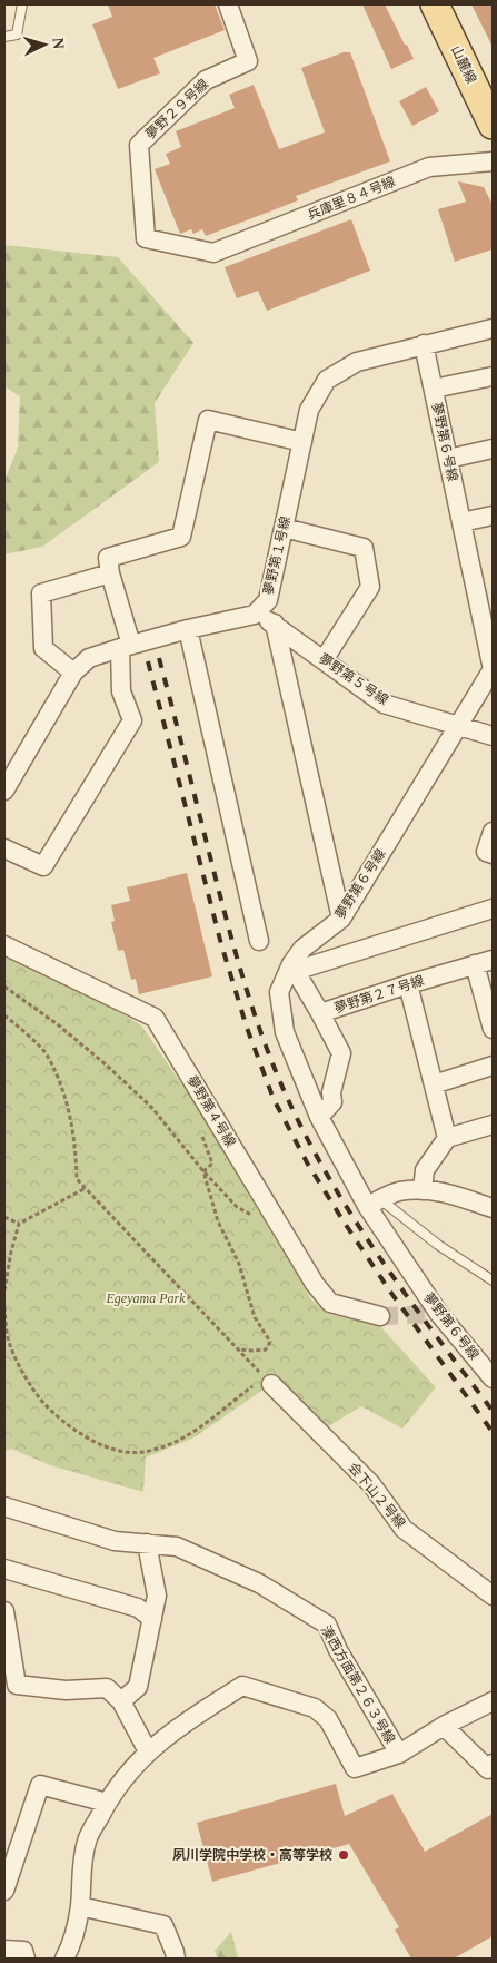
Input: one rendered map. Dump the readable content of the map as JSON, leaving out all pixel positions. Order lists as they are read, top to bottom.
{
  "streets": {
    "main road": ["山麓線"],
    "street": [
      "夢野２９号線",
      "兵庫里８４号線",
      "夢野第６号線",
      "夢野第１号線",
      "夢野第５号線",
      "夢野第２７号線",
      "夢野第４号線",
      "会下山２号線",
      "湊西方面第２６３号線"
    ]
  },
  "crossings": [
    ["夢野２９号線", "兵庫里８４号線"],
    ["夢野第６号線", "夢野第１号線"],
    ["夢野第６号線", "夢野第５号線"],
    ["夢野第６号線", "夢野第２７号線"],
    ["夢野第１号線", "夢野第５号線"]
  ],
  "parks": ["Egeyama Park"],
  "places": ["夙川学院中学校・高等学校"],
  "north": "right"
}
